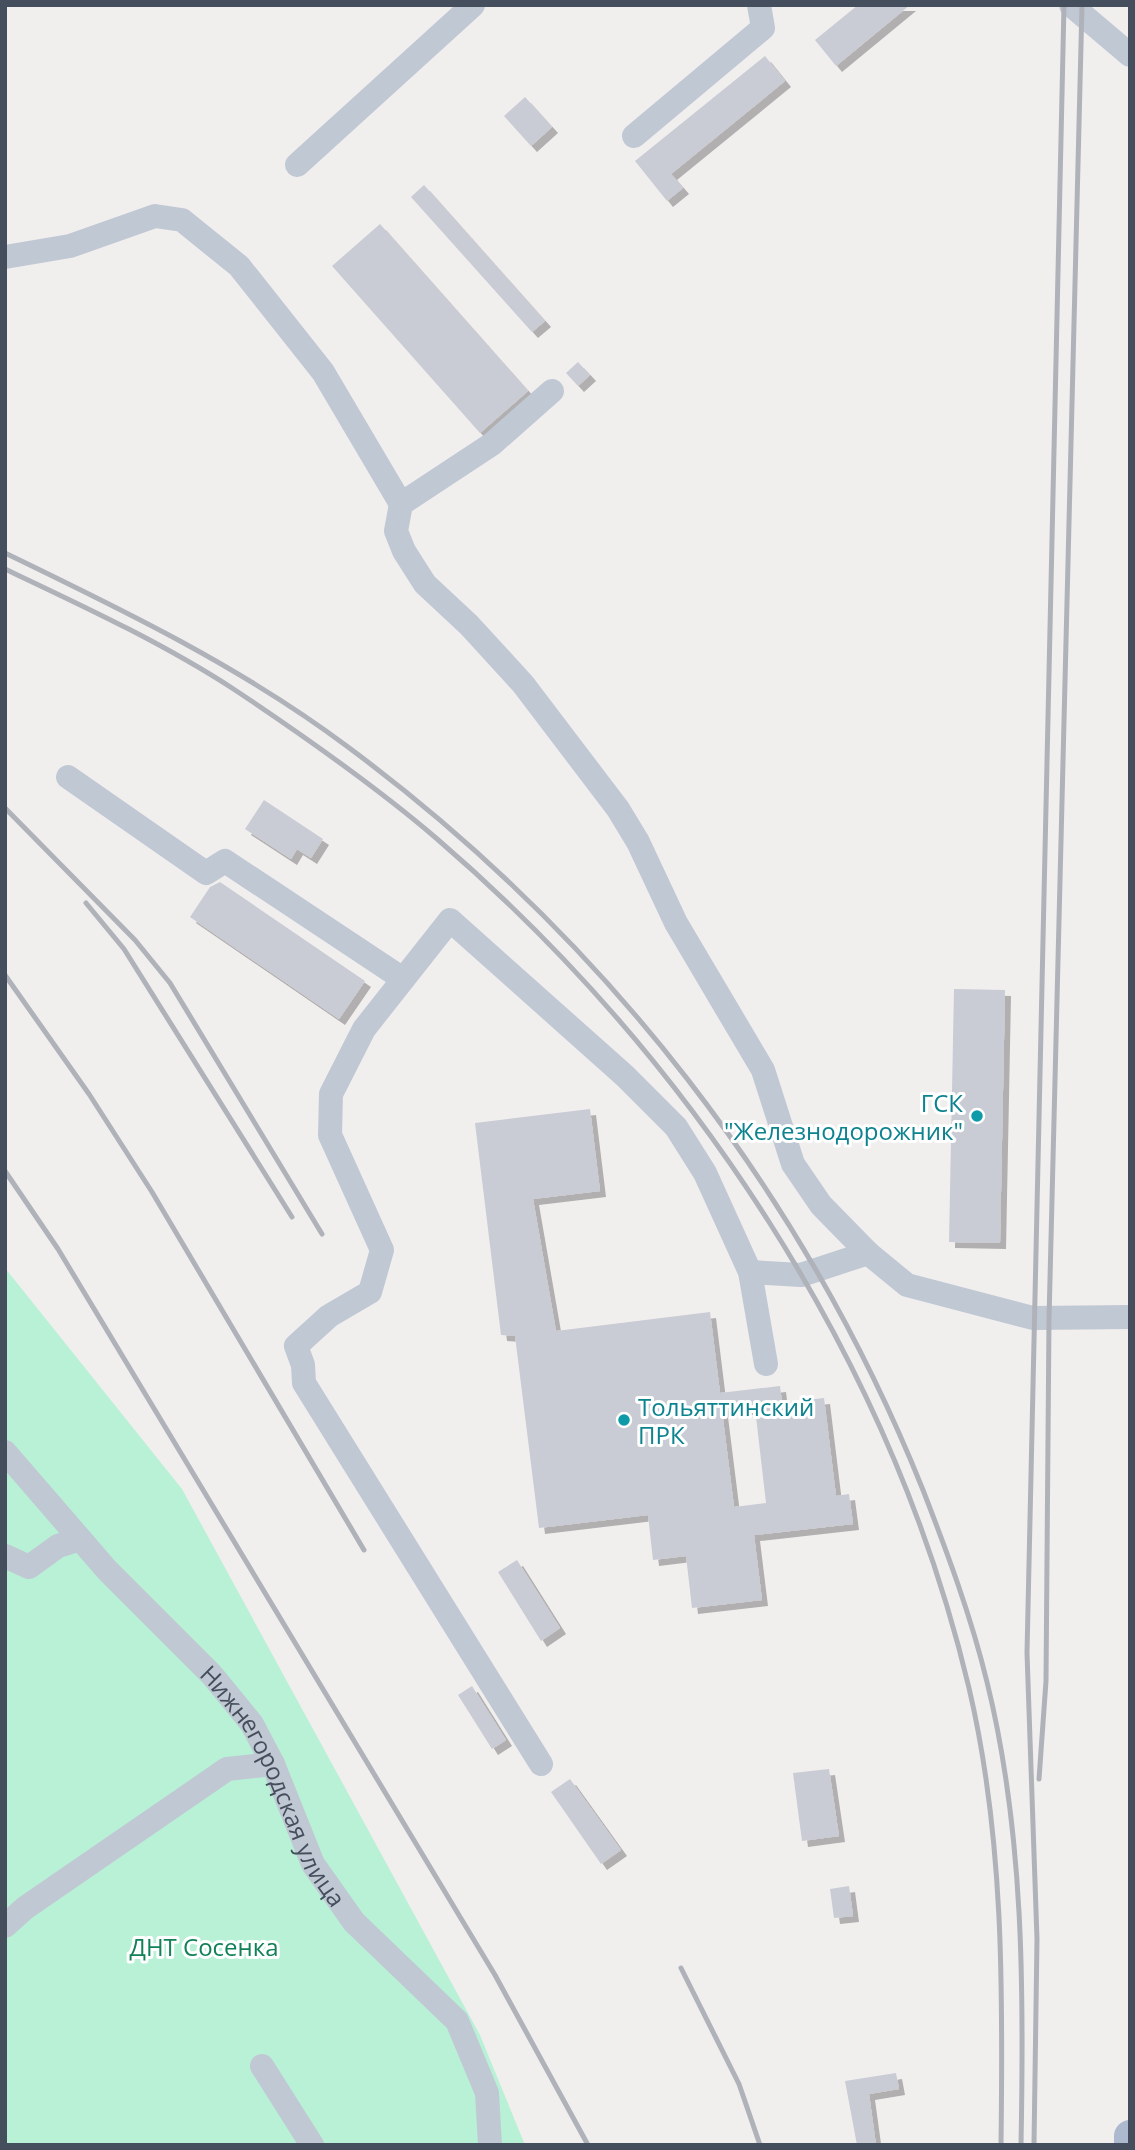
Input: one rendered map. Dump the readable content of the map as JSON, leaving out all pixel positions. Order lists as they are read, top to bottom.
{
  "streets": {
    "street": ["Нижнегородская улица"]
  },
  "parks": ["ДНТ Сосенка"],
  "places": ["ГСК \"Железнодорожник\"", "Тольяттинский ПРК"]
}
